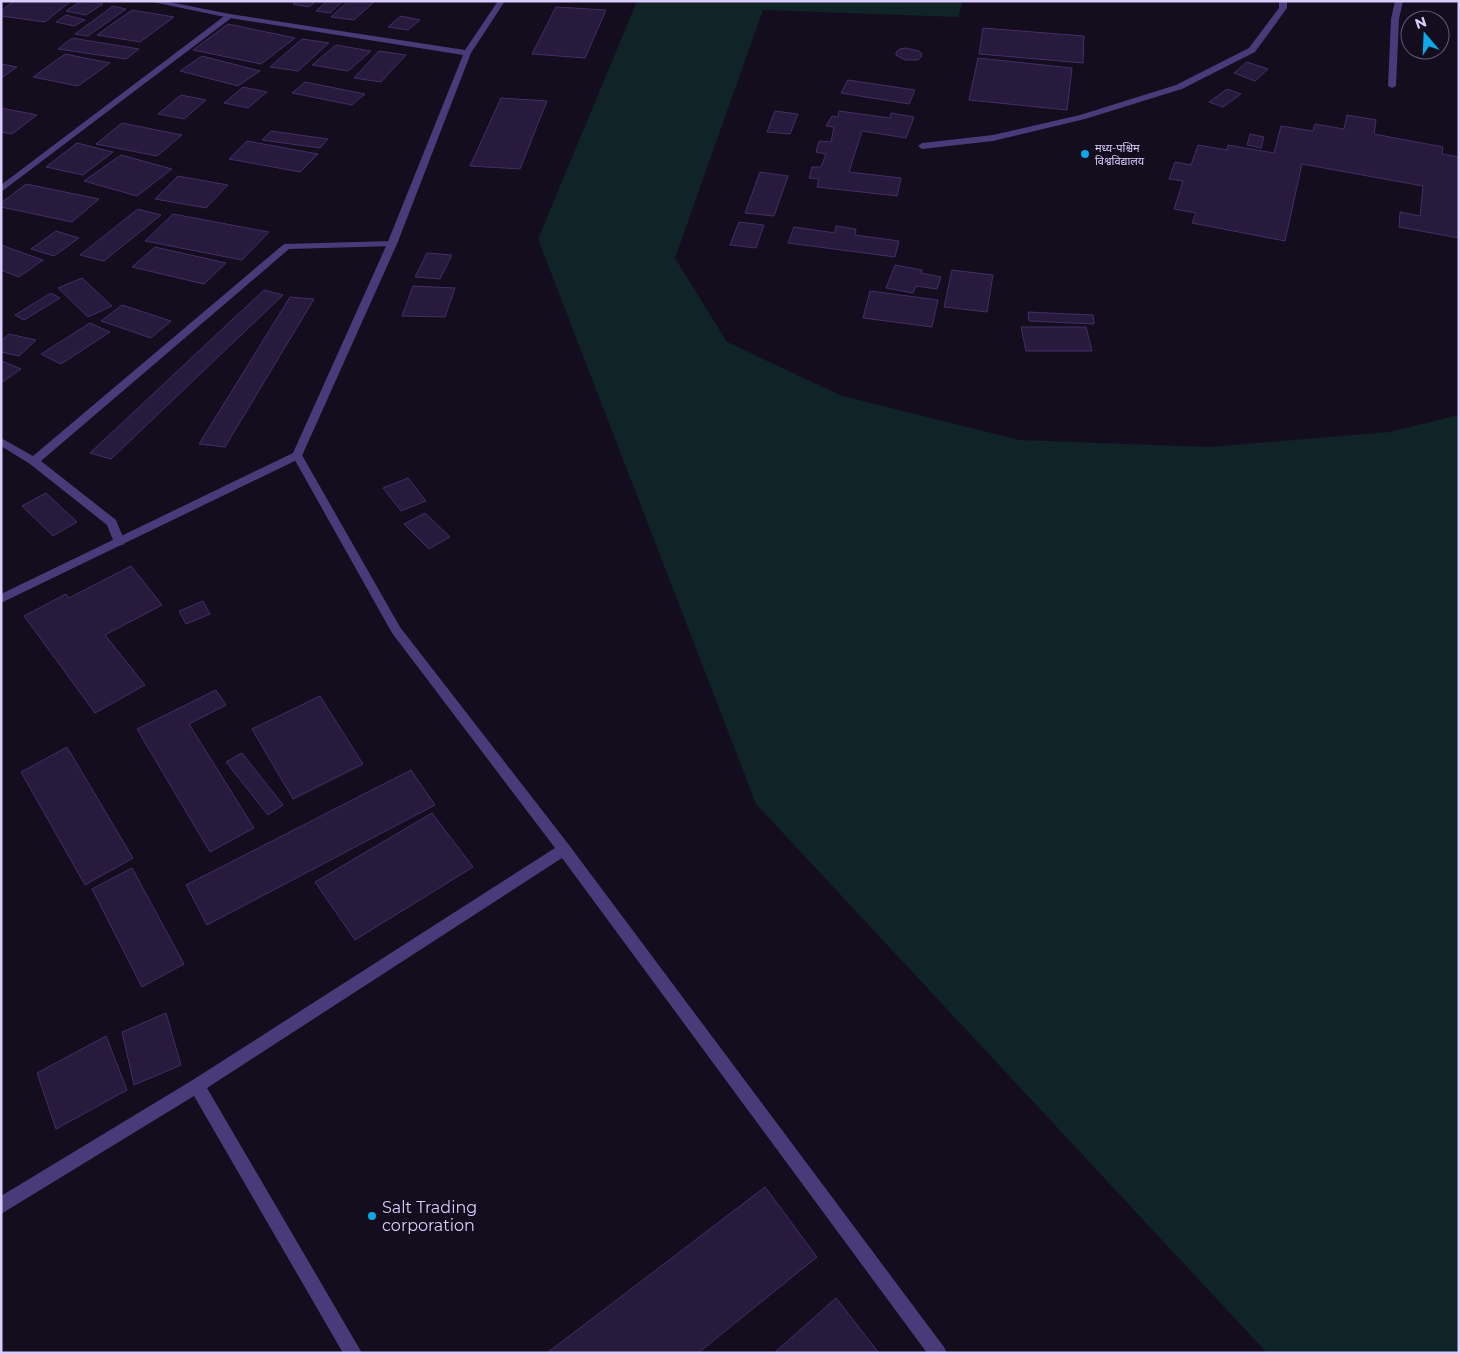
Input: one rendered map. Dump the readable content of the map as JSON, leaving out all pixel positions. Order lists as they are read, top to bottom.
{
  "places": ["मध्य-पश्चिम विश्वविद्यालय", "Salt Trading corporation"],
  "north": "top"
}
